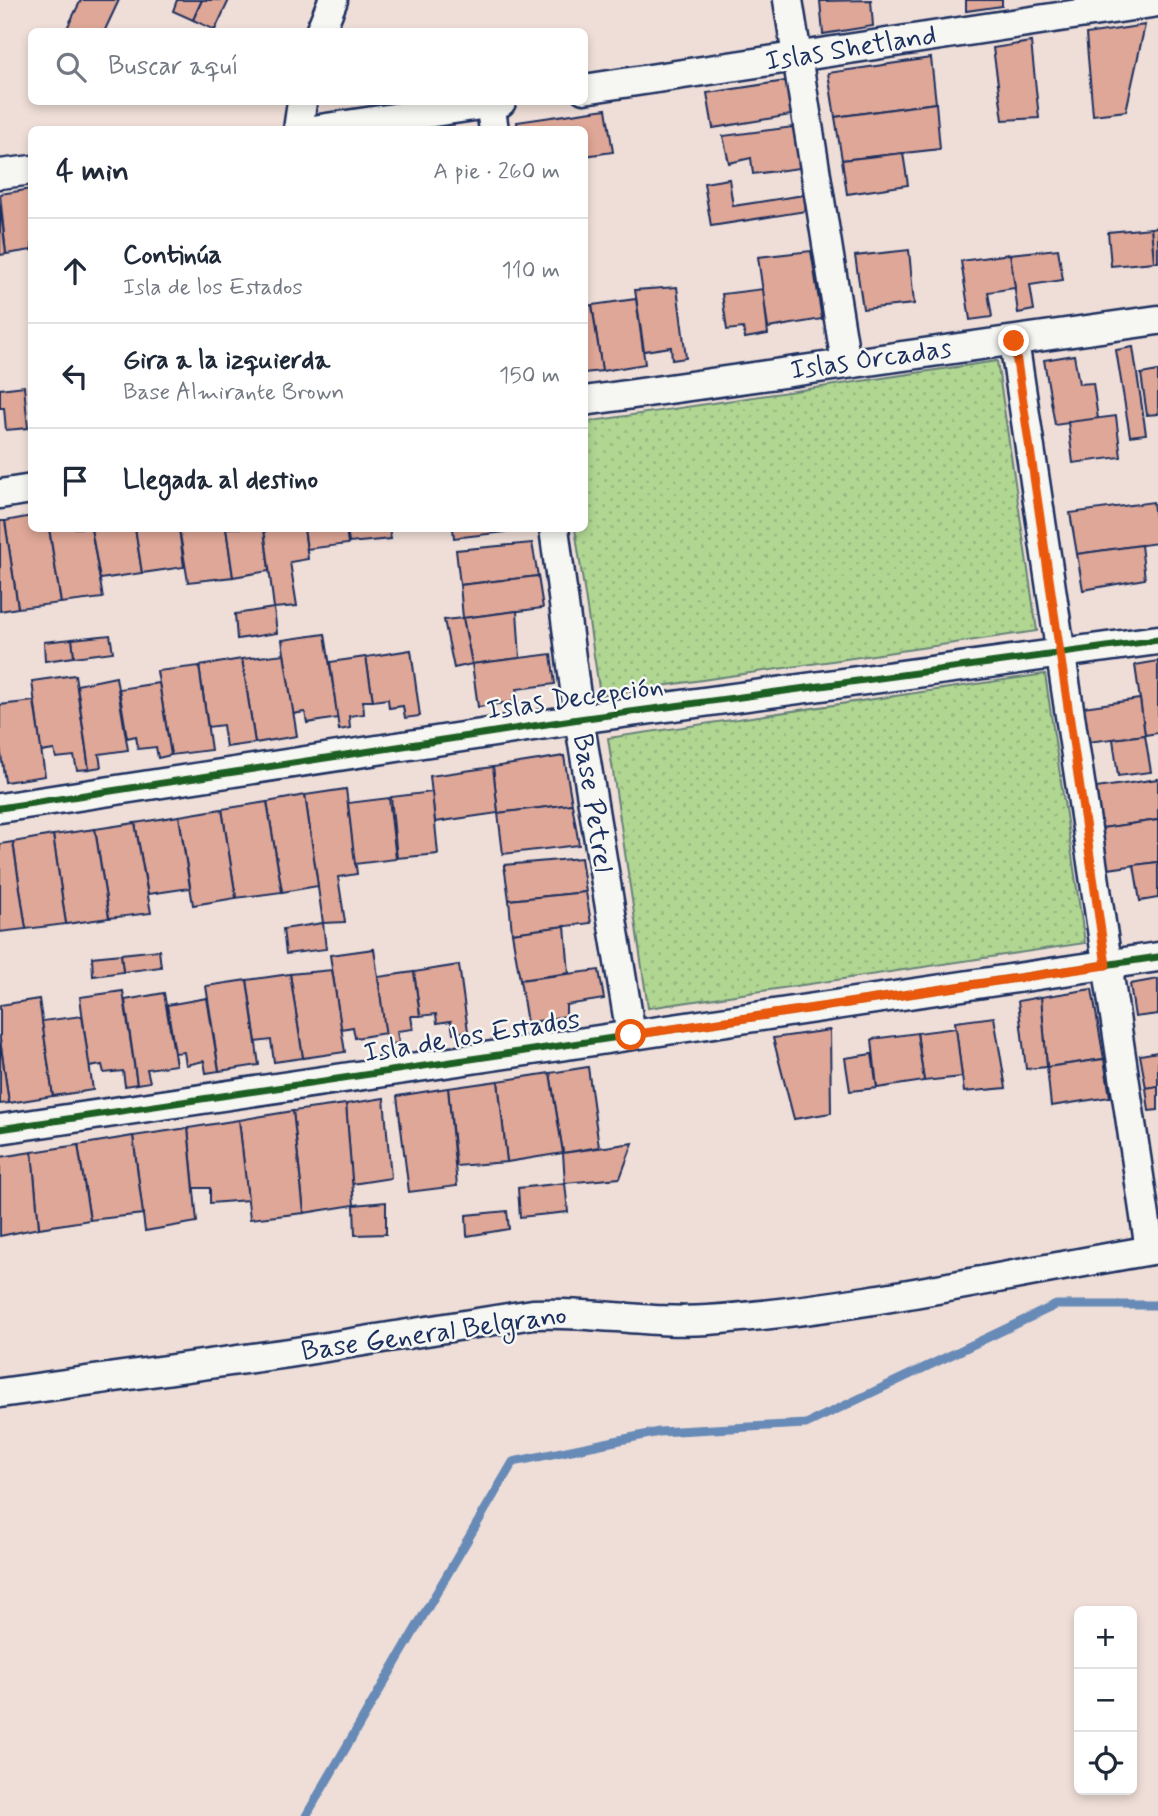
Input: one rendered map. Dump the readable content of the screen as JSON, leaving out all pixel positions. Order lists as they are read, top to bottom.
{
  "streets": {
    "street": [
      "Islas Shetland",
      "Islas Orcadas",
      "Islas Decepción",
      "Base Petrel",
      "Isla de los Estados",
      "Base General Belgrano"
    ]
  },
  "crossings": [
    ["Islas Decepción", "Base Petrel"],
    ["Base Petrel", "Isla de los Estados"]
  ],
  "page": {
    "search": "Buscar aquí",
    "heading": ["4 min", "A pie · 260 m"],
    "list": [
      ["Continúa", "Isla de los Estados", "110 m"],
      ["Gira a la izquierda", "Base Almirante Brown", "150 m"],
      "Llegada al destino"
    ],
    "map_buttons": ["+", "−"]
  }
}
